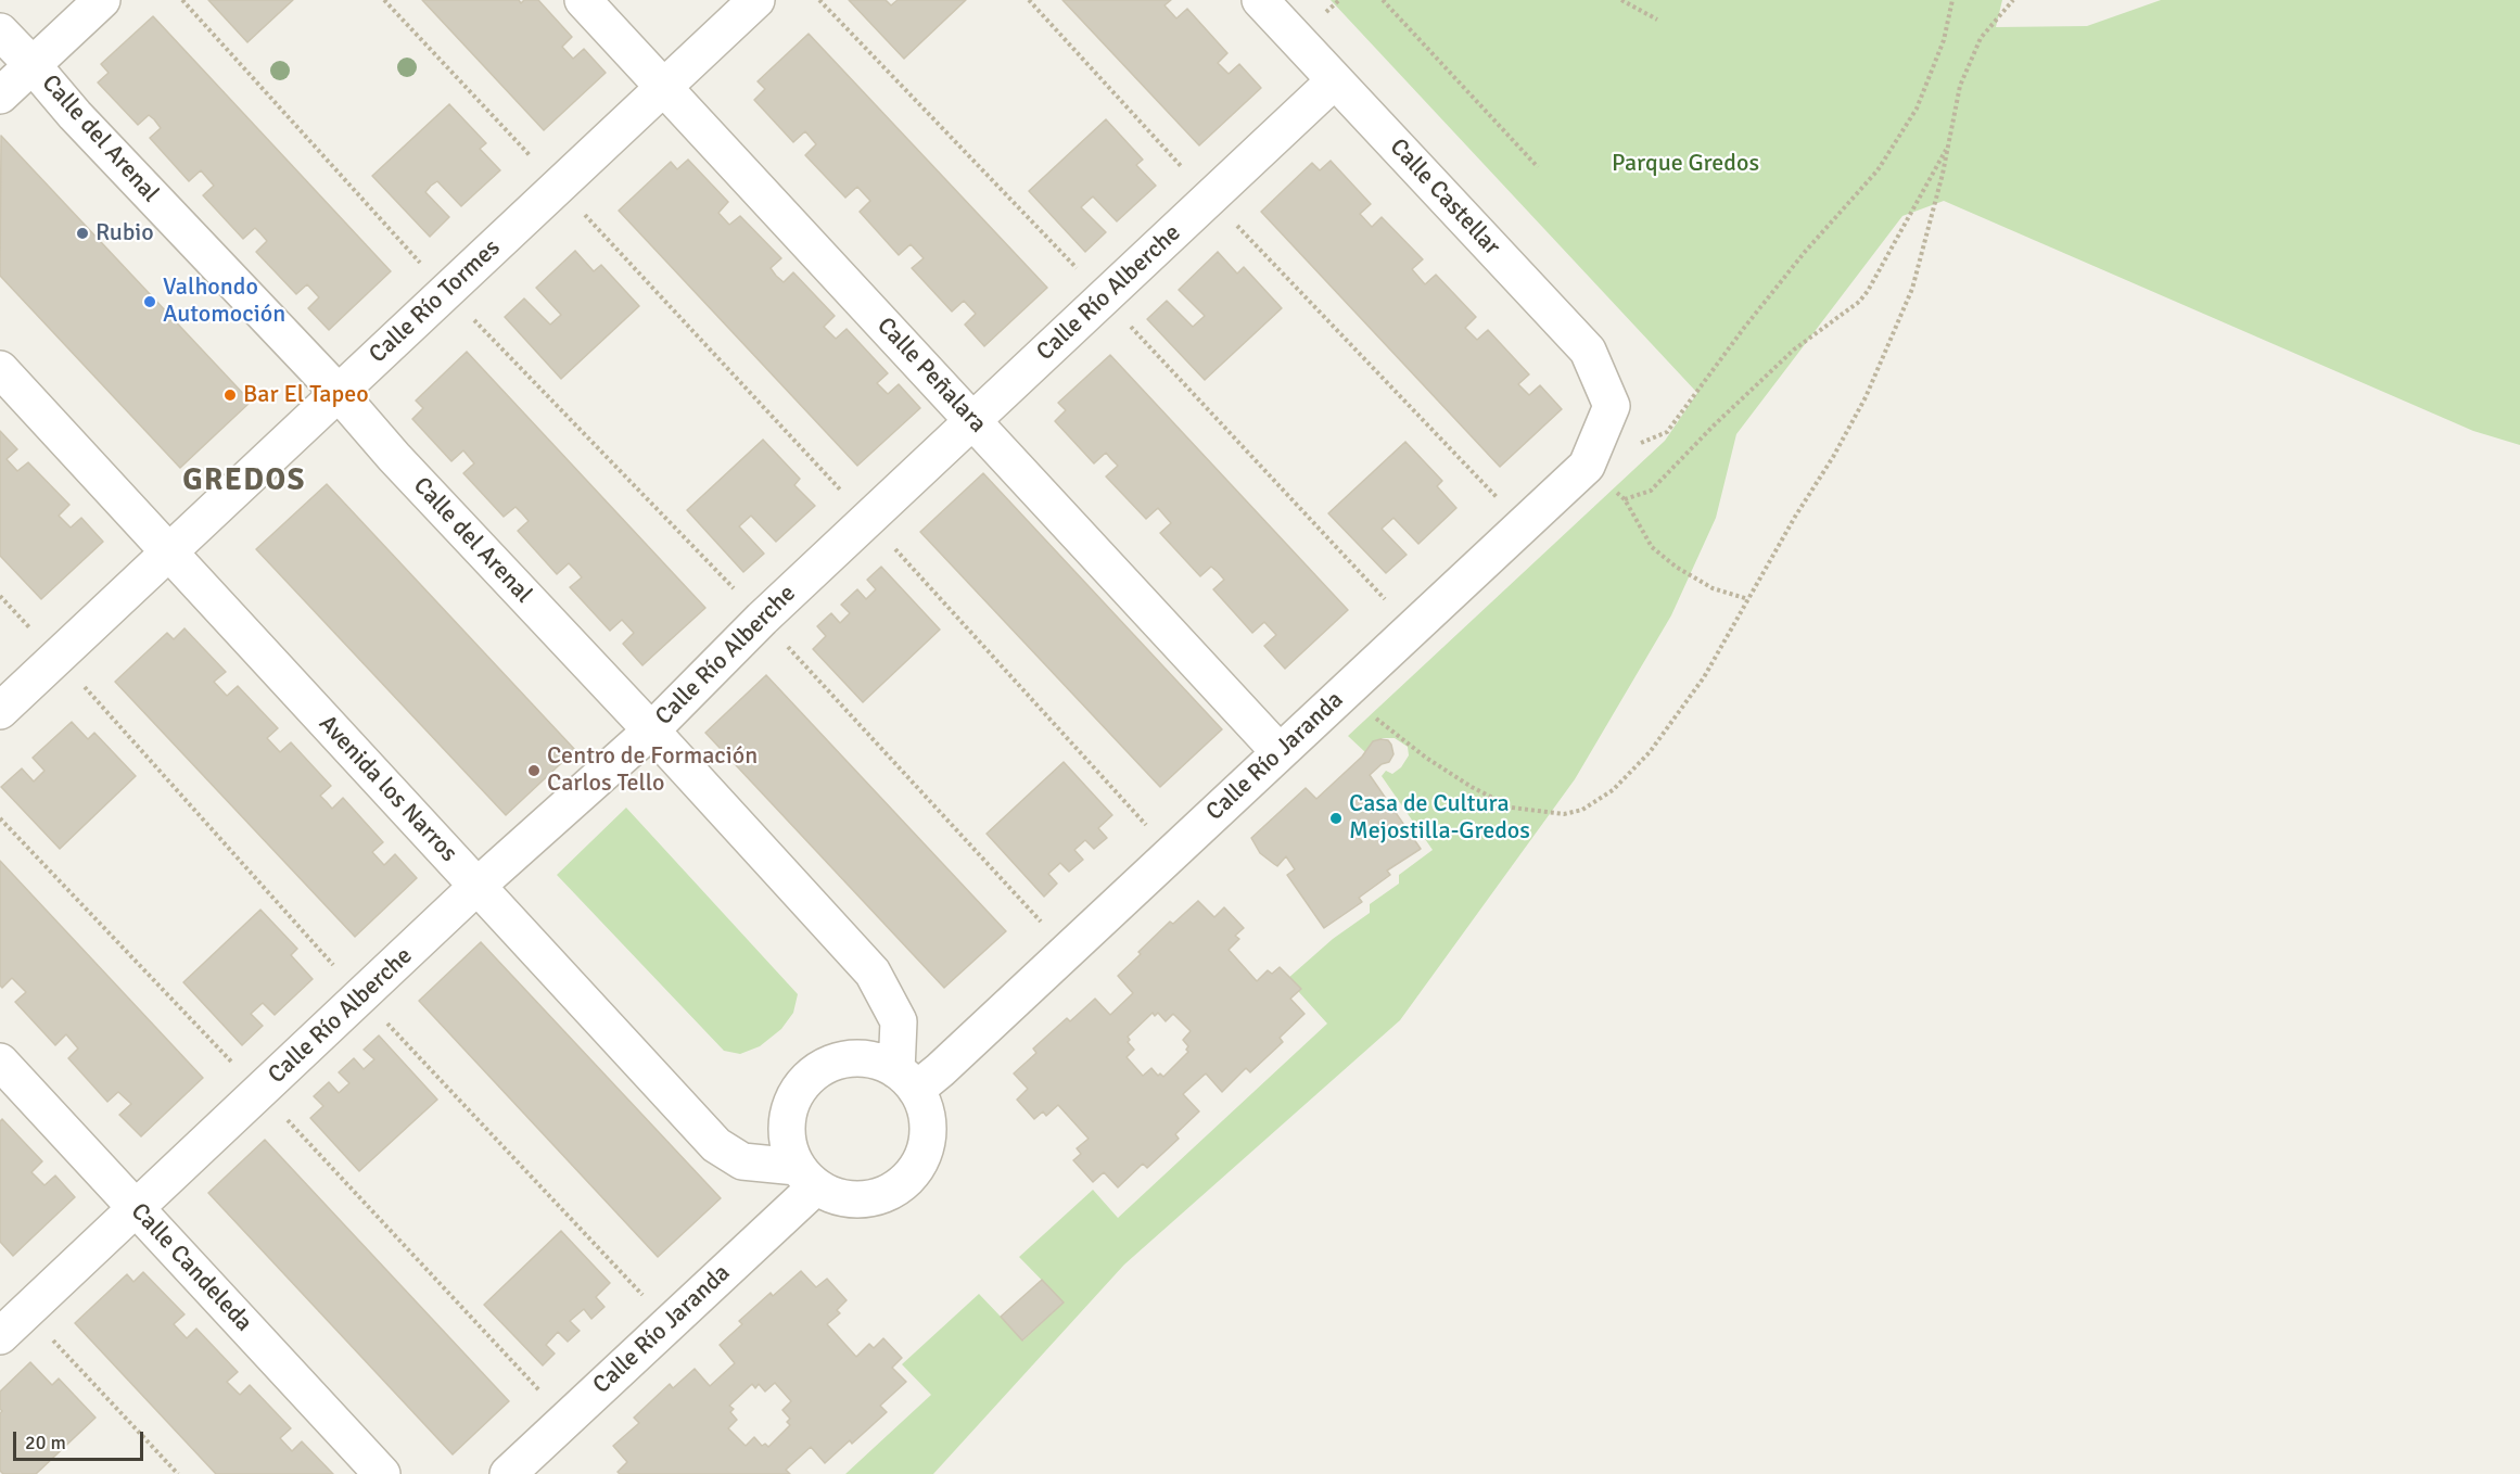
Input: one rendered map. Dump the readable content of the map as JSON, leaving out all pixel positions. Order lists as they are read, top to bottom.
{
  "streets": {
    "street": [
      "Calle del Arenal",
      "Calle Castellar",
      "Calle Río Alberche",
      "Calle Río Tormes",
      "Calle Peñalara",
      "Calle Río Jaranda",
      "Avenida los Narros",
      "Calle Candeleda"
    ]
  },
  "crossings": [
    ["Calle del Arenal", "Calle Río Alberche"],
    ["Calle del Arenal", "Calle Río Tormes"],
    ["Calle del Arenal", "Calle Río Jaranda"],
    ["Calle del Arenal", "Avenida los Narros"],
    ["Calle Castellar", "Calle Río Alberche"],
    ["Calle Castellar", "Calle Río Jaranda"],
    ["Calle Río Alberche", "Calle Peñalara"],
    ["Calle Río Alberche", "Avenida los Narros"],
    ["Calle Río Alberche", "Calle Candeleda"],
    ["Calle Río Tormes", "Calle Peñalara"],
    ["Calle Río Tormes", "Avenida los Narros"],
    ["Calle Peñalara", "Calle Río Jaranda"],
    ["Calle Río Jaranda", "Avenida los Narros"]
  ],
  "districts": ["GREDOS"],
  "parks": ["Parque Gredos"],
  "places": [
    "Rubio",
    "Valhondo Automoción",
    "Bar El Tapeo",
    "Centro de Formación Carlos Tello",
    "Casa de Cultura Mejostilla-Gredos"
  ],
  "scale_bar": "20 m"
}
